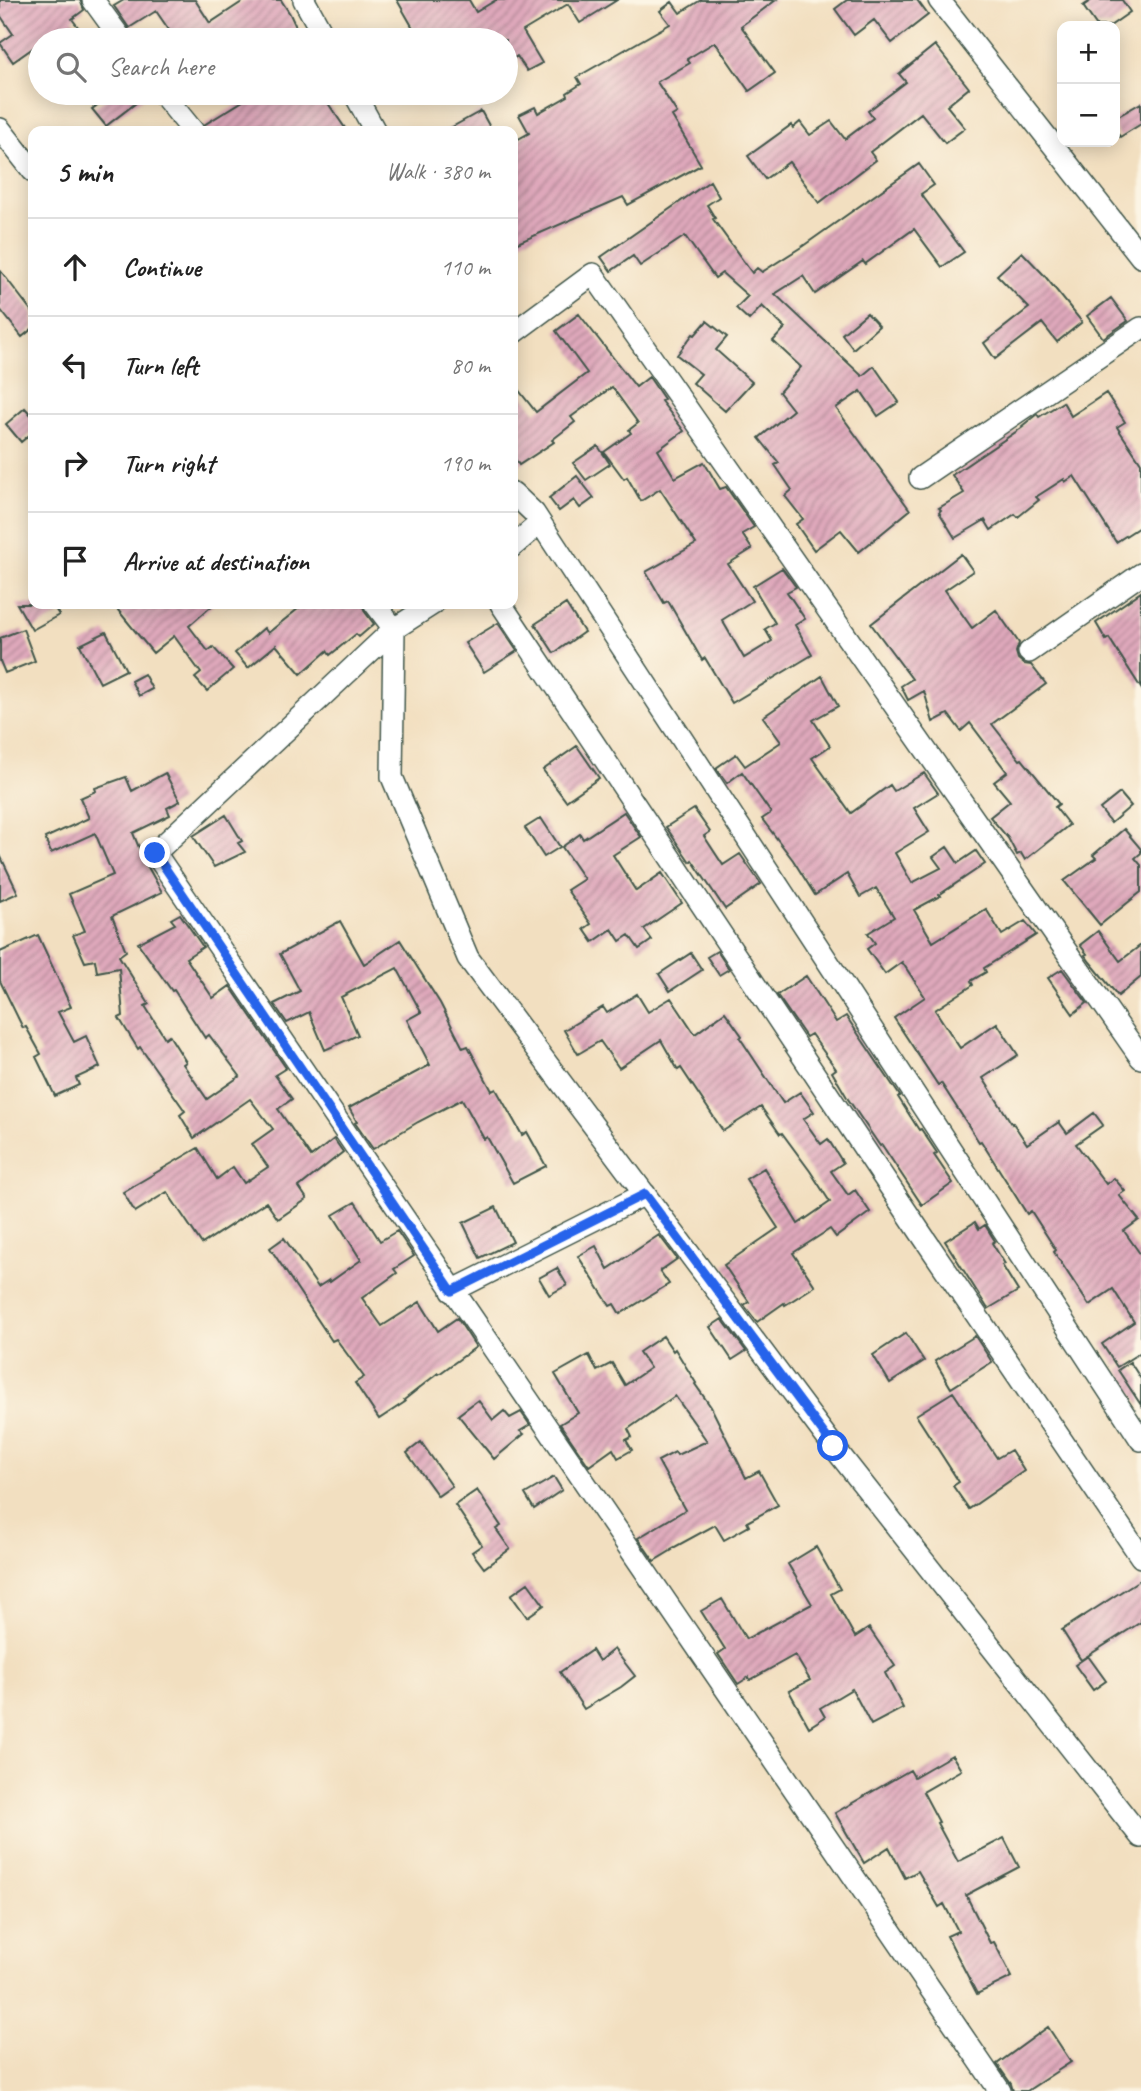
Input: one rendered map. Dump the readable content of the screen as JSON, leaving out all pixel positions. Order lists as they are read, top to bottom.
{
  "page": {
    "map_buttons": ["+", "−"],
    "search": "Search here",
    "heading": ["5 min", "Walk · 380 m"],
    "list": [
      ["Continue", "110 m"],
      ["Turn left", "80 m"],
      ["Turn right", "190 m"],
      "Arrive at destination"
    ]
  }
}
